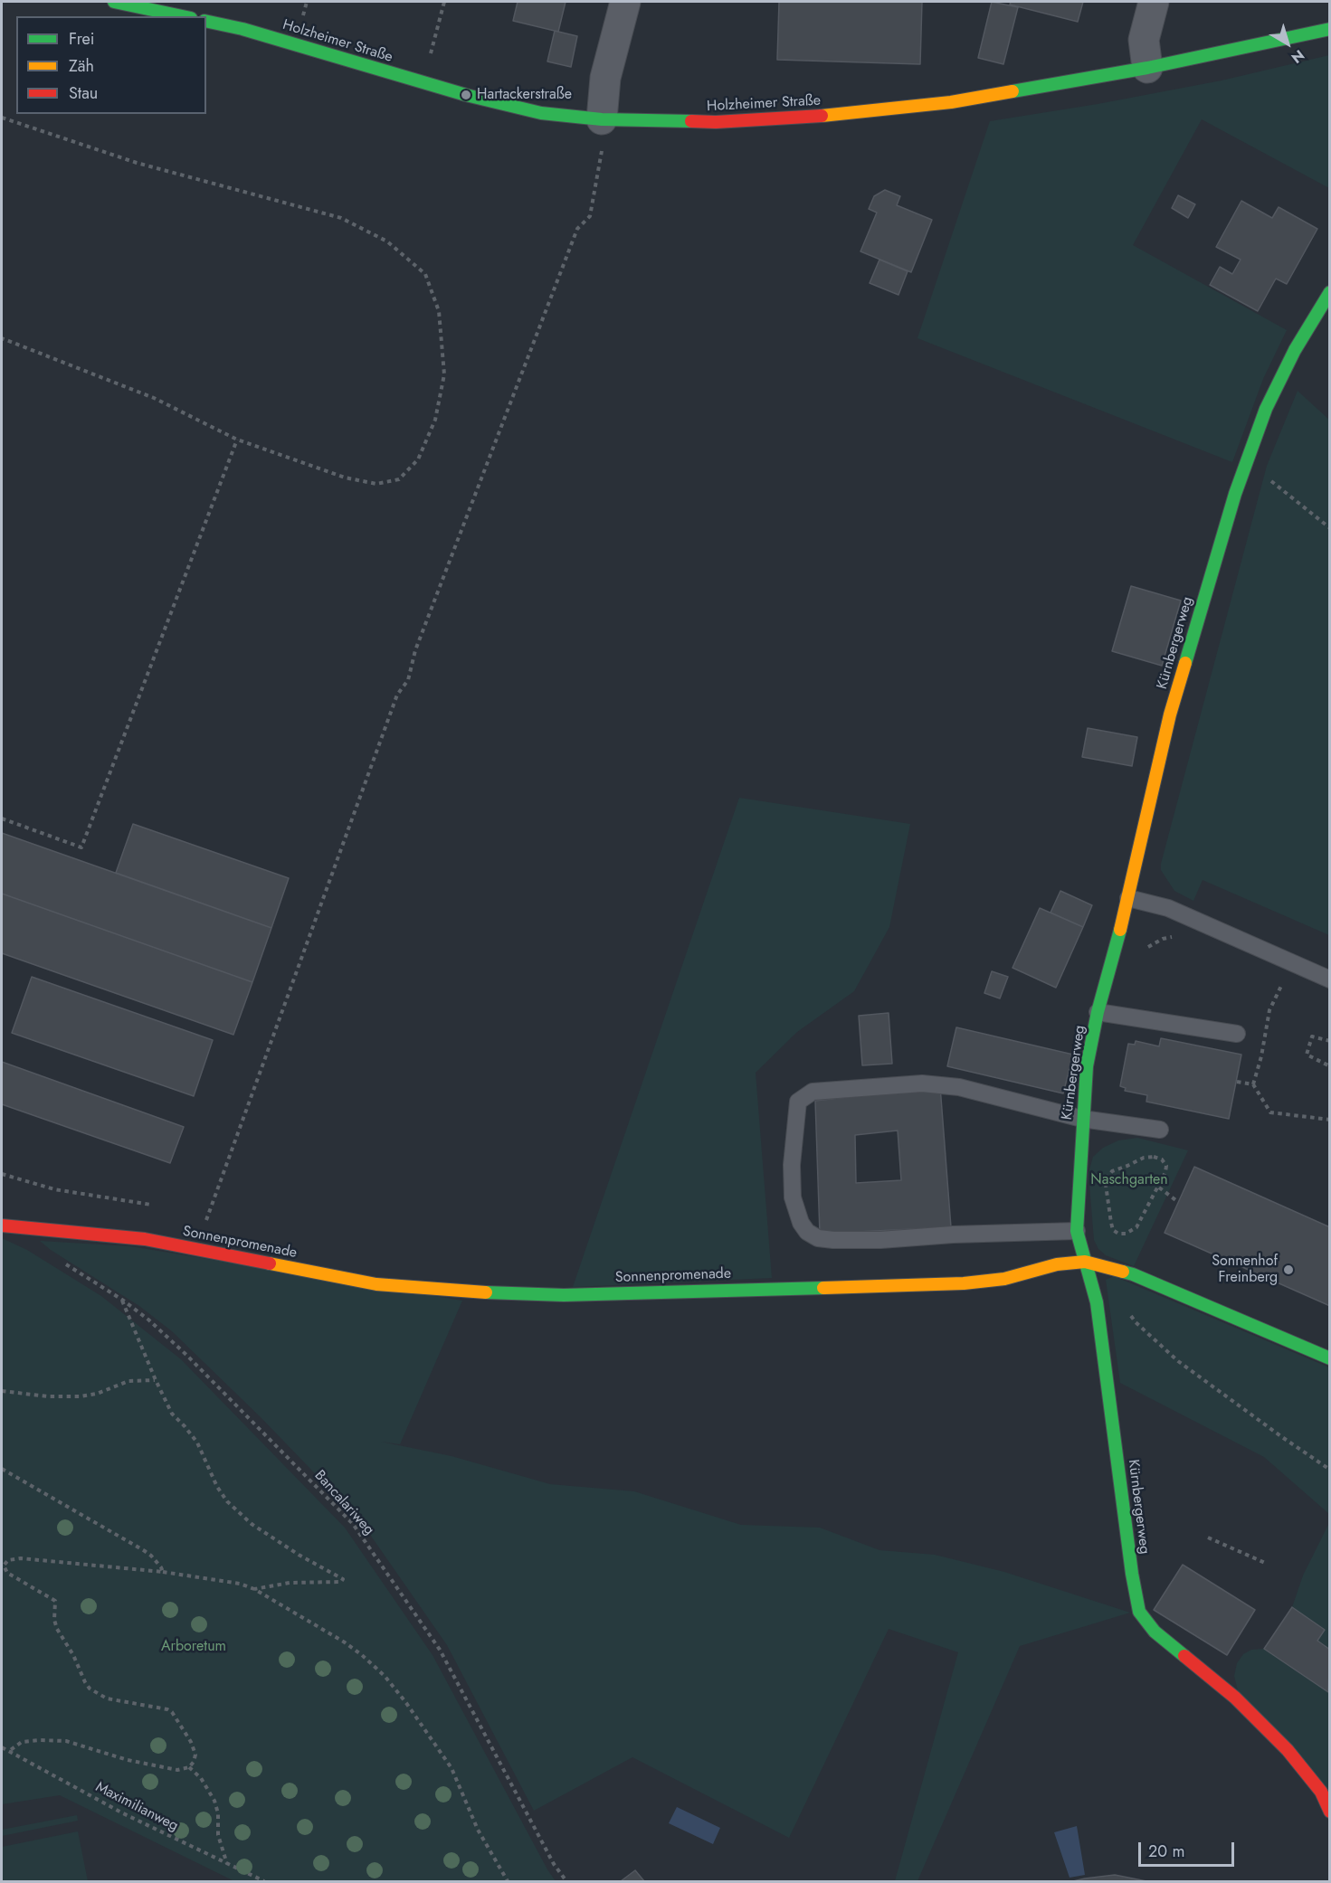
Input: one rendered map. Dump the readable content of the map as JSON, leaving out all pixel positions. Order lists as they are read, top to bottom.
{
  "streets": {
    "street": ["Holzheimer Straße", "Kürnbergerweg", "Sonnenpromenade"],
    "path": ["Bancalariweg", "Maximilianweg"]
  },
  "crossings": [
    ["Kürnbergerweg", "Sonnenpromenade"]
  ],
  "parks": ["Naschgarten", "Arboretum"],
  "places": ["Hartackerstraße", "Sonnenhof Freinberg"],
  "legend": ["Frei", "Zäh", "Stau"],
  "scale_bar": "20 m",
  "north": "bottom right"
}
